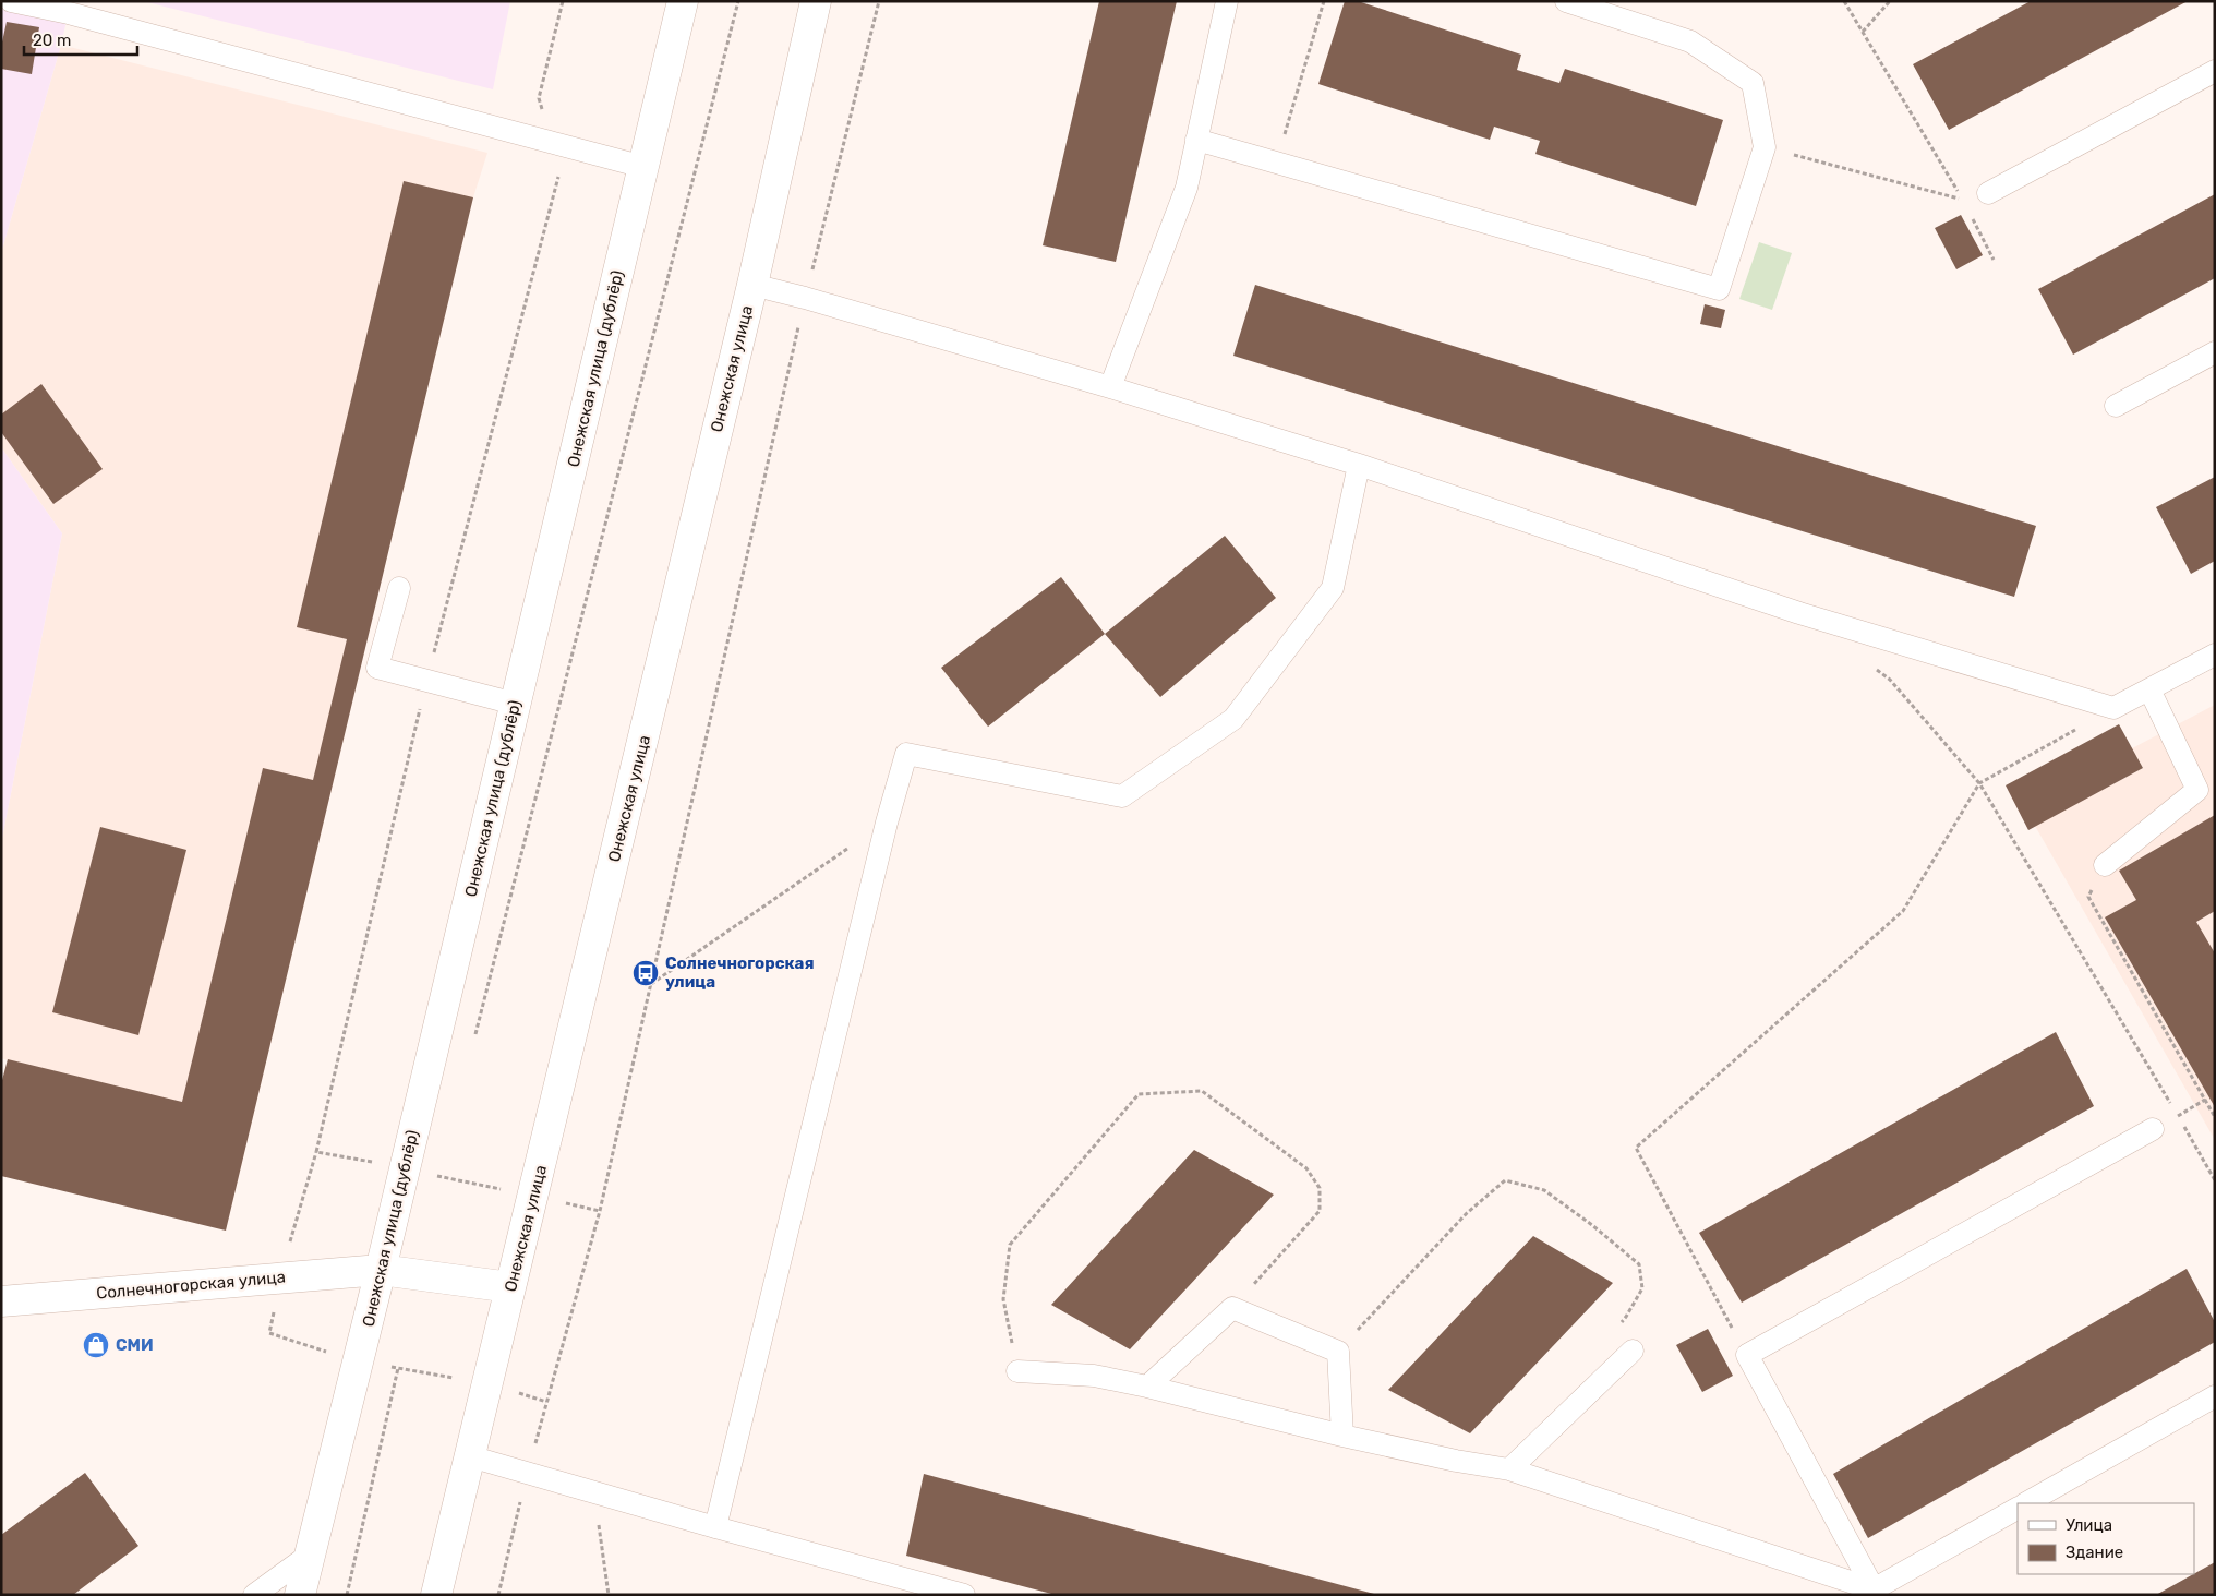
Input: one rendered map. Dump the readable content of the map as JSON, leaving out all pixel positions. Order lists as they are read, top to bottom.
{
  "streets": {
    "street": ["Онежская улица (дублёр)", "Онежская улица", "Солнечногорская улица"]
  },
  "crossings": [
    ["Онежская улица (дублёр)", "Солнечногорская улица"],
    ["Онежская улица", "Солнечногорская улица"]
  ],
  "places": {
    "bus stop": ["Солнечногорская улица"],
    "shop": ["СМИ"]
  },
  "legend": ["Улица", "Здание"],
  "scale_bar": "20 m"
}
